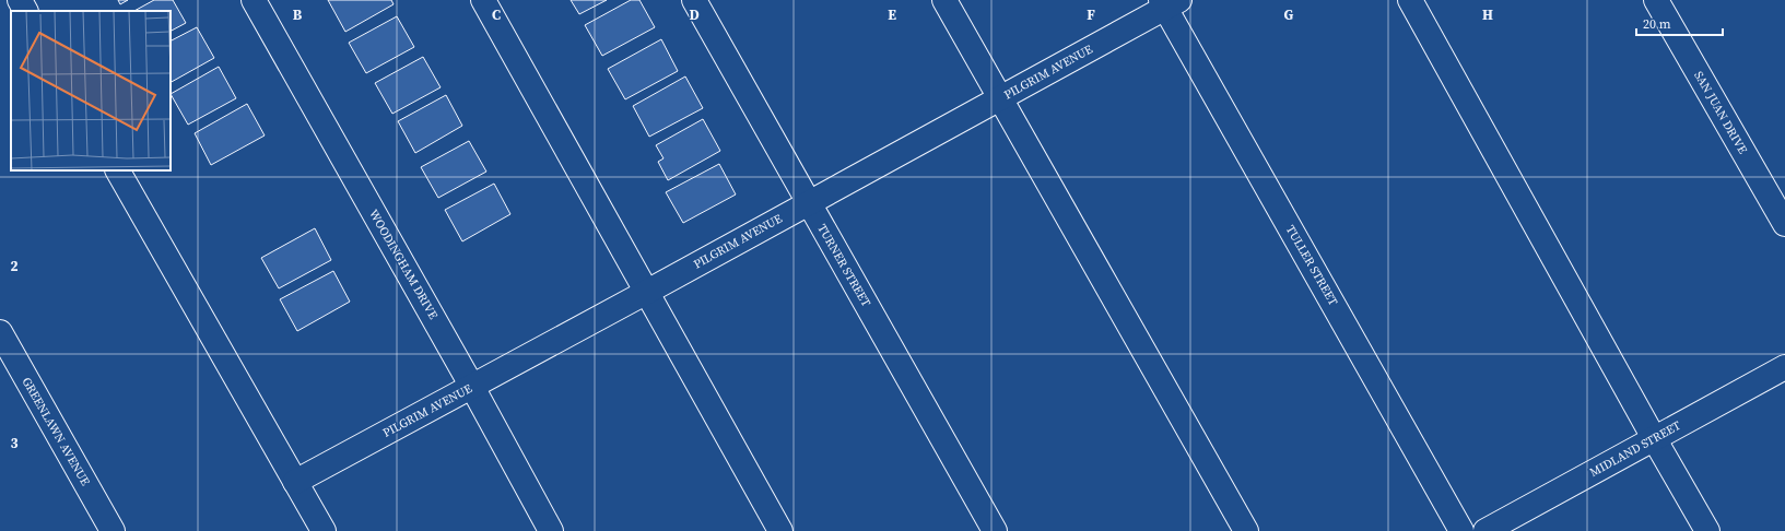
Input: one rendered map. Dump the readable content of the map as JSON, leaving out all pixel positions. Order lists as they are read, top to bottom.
{
  "streets": {
    "street": [
      "PILGRIM AVENUE",
      "SAN JUAN DRIVE",
      "WOODINGHAM DRIVE",
      "TURNER STREET",
      "TULLER STREET",
      "GREENLAWN AVENUE",
      "MIDLAND STREET"
    ]
  },
  "crossings": [
    ["PILGRIM AVENUE", "WOODINGHAM DRIVE"],
    ["PILGRIM AVENUE", "TURNER STREET"],
    ["PILGRIM AVENUE", "TULLER STREET"]
  ],
  "scale_bar": "20 m",
  "grid": {
    "columns": [
      "B",
      "C",
      "D",
      "E",
      "F",
      "G",
      "H"
    ],
    "rows": ["2", "3"]
  }
}
